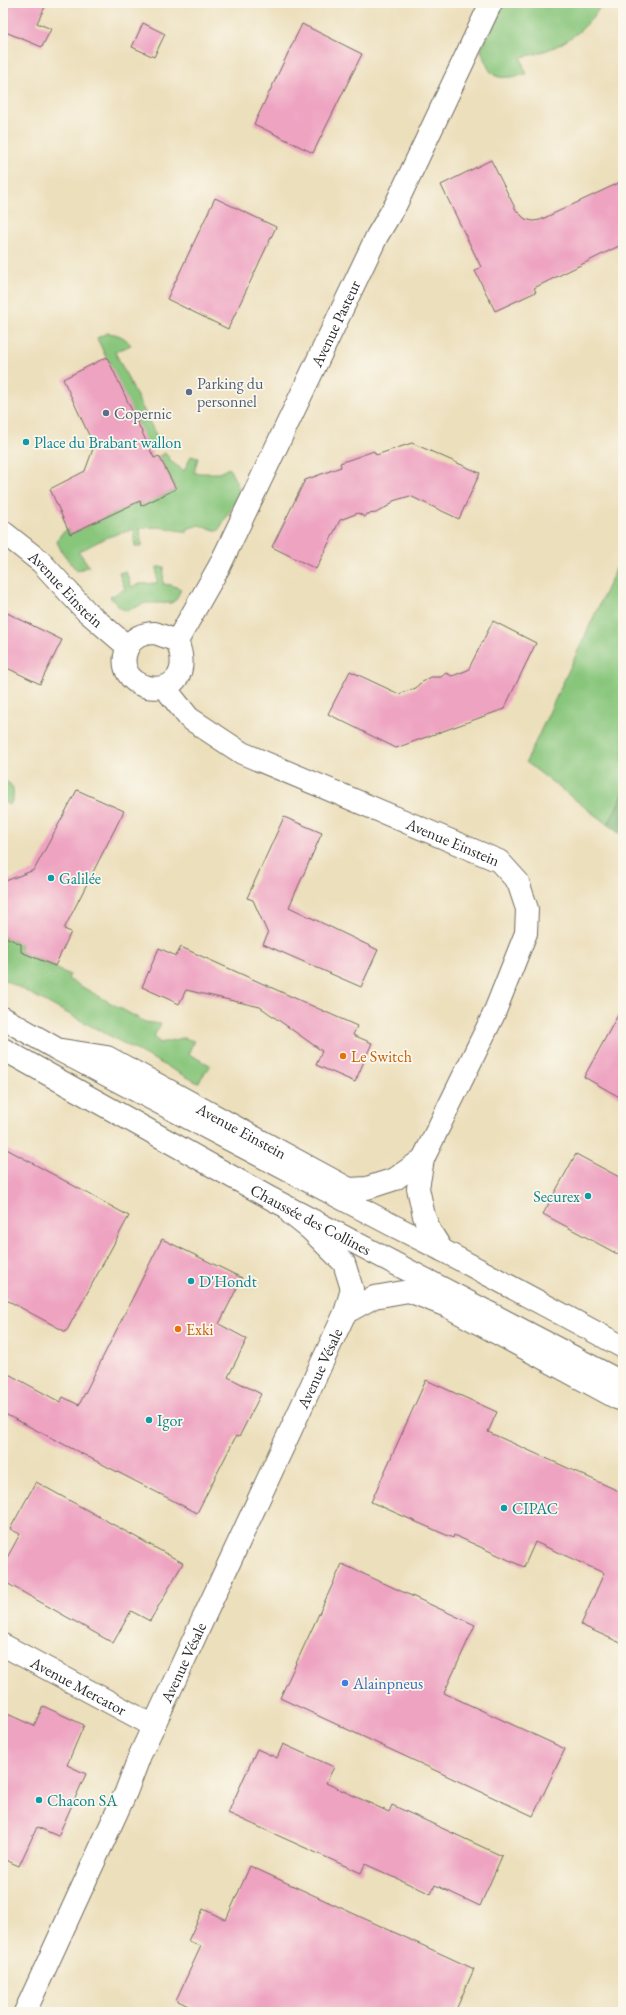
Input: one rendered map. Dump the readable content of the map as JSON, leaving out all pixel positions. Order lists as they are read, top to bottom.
{
  "streets": {
    "street": [
      "Avenue Pasteur",
      "Avenue Einstein",
      "Chaussée des Collines",
      "Avenue Vésale",
      "Avenue Mercator"
    ]
  },
  "crossings": [
    ["Avenue Pasteur", "Avenue Einstein"],
    ["Avenue Einstein", "Chaussée des Collines"],
    ["Chaussée des Collines", "Avenue Vésale"],
    ["Avenue Vésale", "Avenue Mercator"]
  ],
  "places": [
    "Parking du personnel",
    "Copernic",
    "Place du Brabant wallon",
    "Galilée",
    "Le Switch",
    "Securex",
    "D'Hondt",
    "Exki",
    "Igor",
    "CIPAC",
    "Alainpneus",
    "Chacon SA"
  ]
}
